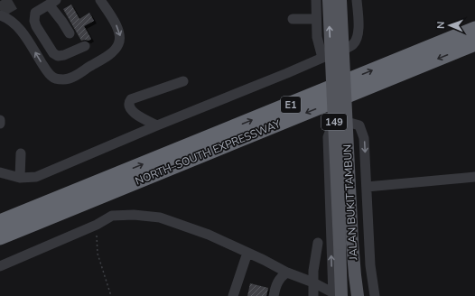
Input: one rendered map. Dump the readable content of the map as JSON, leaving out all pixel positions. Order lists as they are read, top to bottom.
{
  "streets": {
    "highway": ["E1", "NORTH–SOUTH EXPRESSWAY"],
    "main road": ["149", "JALAN BUKIT TAMBUN"]
  },
  "north": "left"
}
